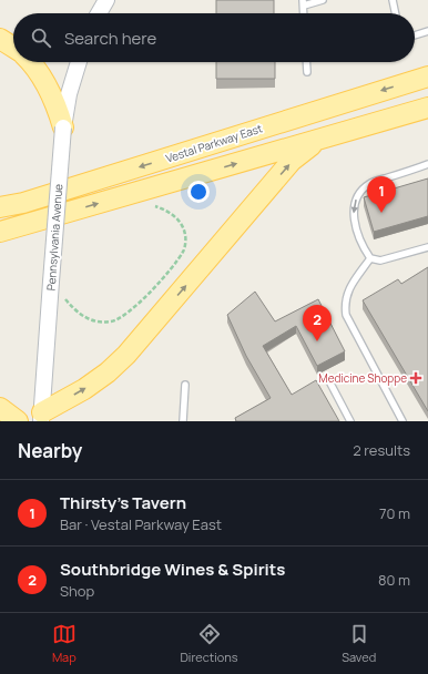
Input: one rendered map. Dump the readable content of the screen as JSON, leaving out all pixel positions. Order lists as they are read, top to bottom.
{
  "streets": {
    "main road": ["Vestal Parkway East"],
    "street": ["Pennsylvania Avenue"]
  },
  "places": {
    "health": ["Medicine Shoppe"]
  },
  "page": {
    "search": "Search here",
    "pins": ["1", "2"],
    "heading": ["Nearby", "2 results"],
    "list": [
      {
        "mark": "1",
        "name": "Thirsty's Tavern",
        "note": "Bar · Vestal Parkway East",
        "value": "70 m"
      },
      {
        "mark": "2",
        "name": "Southbridge Wines & Spirits",
        "note": "Shop",
        "value": "80 m"
      }
    ],
    "nav": ["Map", "Directions", "Saved"]
  }
}
